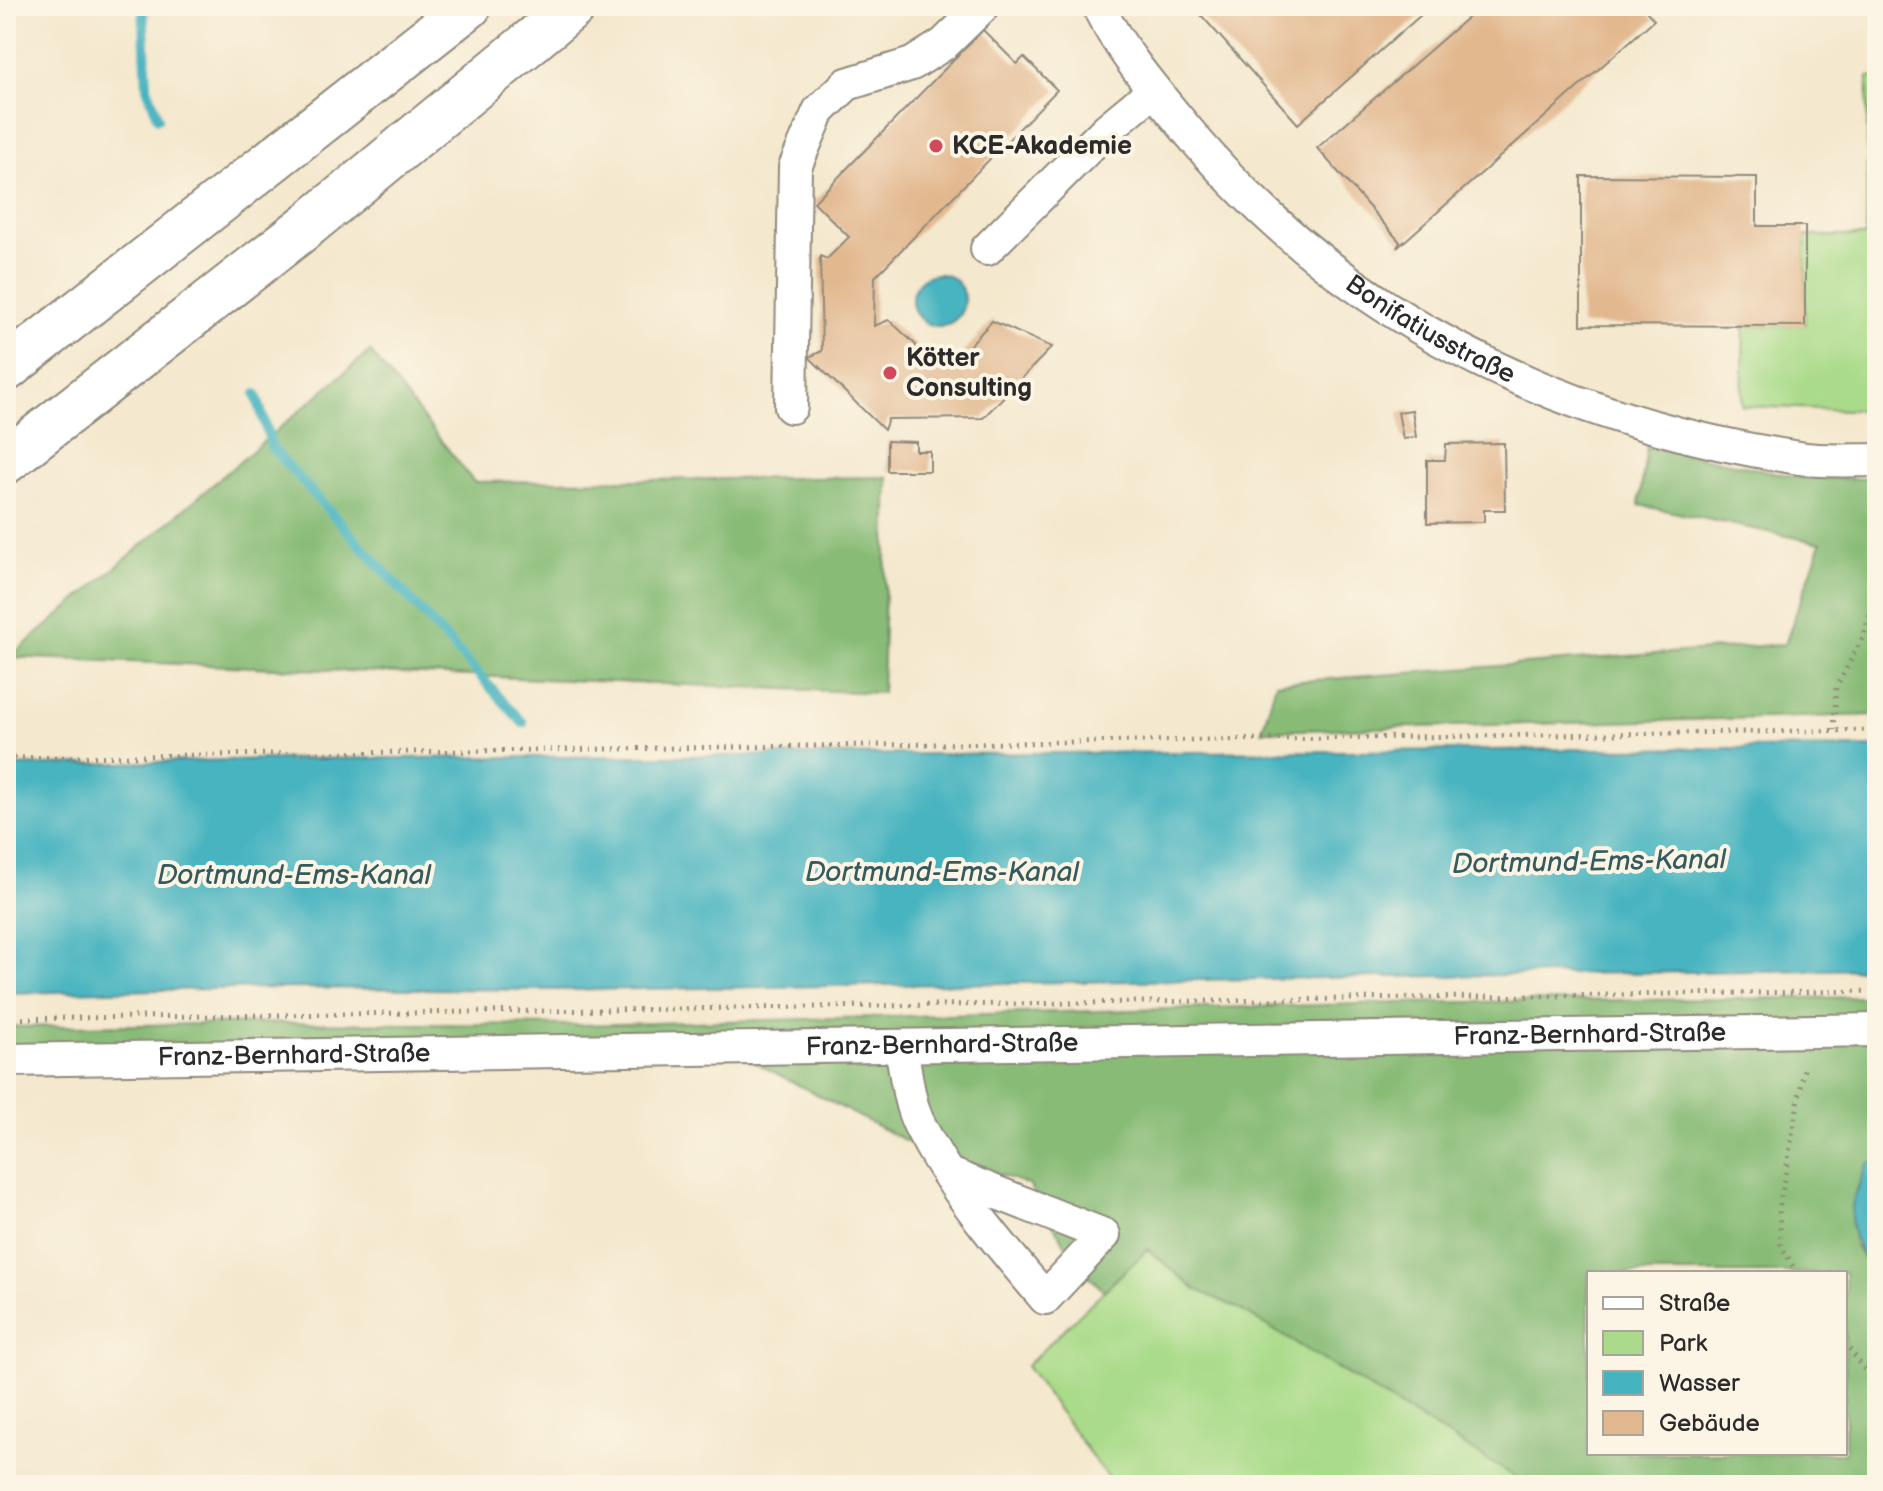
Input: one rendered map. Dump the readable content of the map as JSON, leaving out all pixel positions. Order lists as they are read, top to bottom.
{
  "streets": {
    "street": ["Bonifatiusstraße", "Franz-Bernhard-Straße"]
  },
  "water": ["Dortmund-Ems-Kanal"],
  "places": ["KCE-Akademie", "Kötter Consulting"],
  "legend": [
    "Straße",
    "Park",
    "Wasser",
    "Gebäude"
  ]
}
